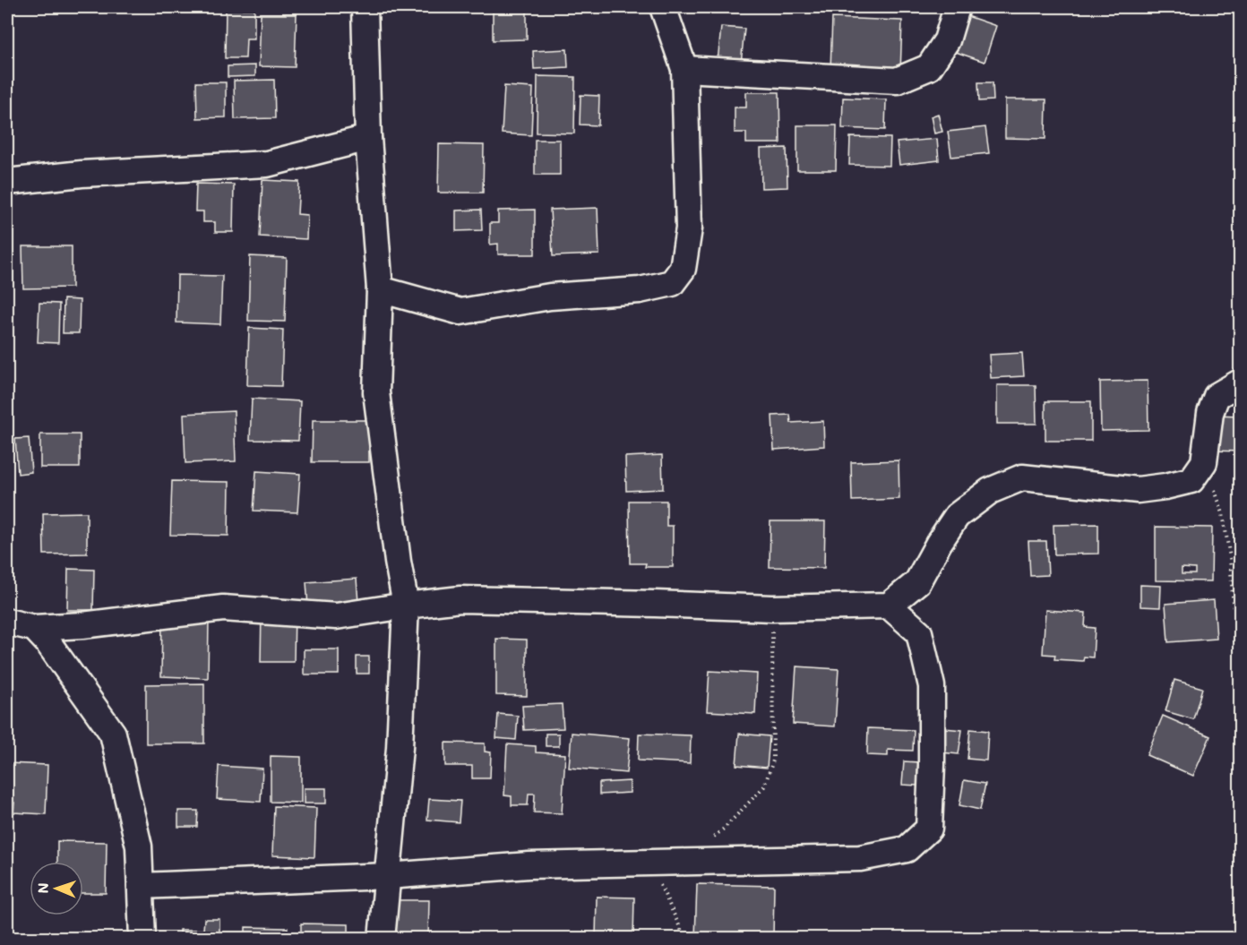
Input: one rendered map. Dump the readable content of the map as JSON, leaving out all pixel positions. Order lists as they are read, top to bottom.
{
  "north": "left"
}
